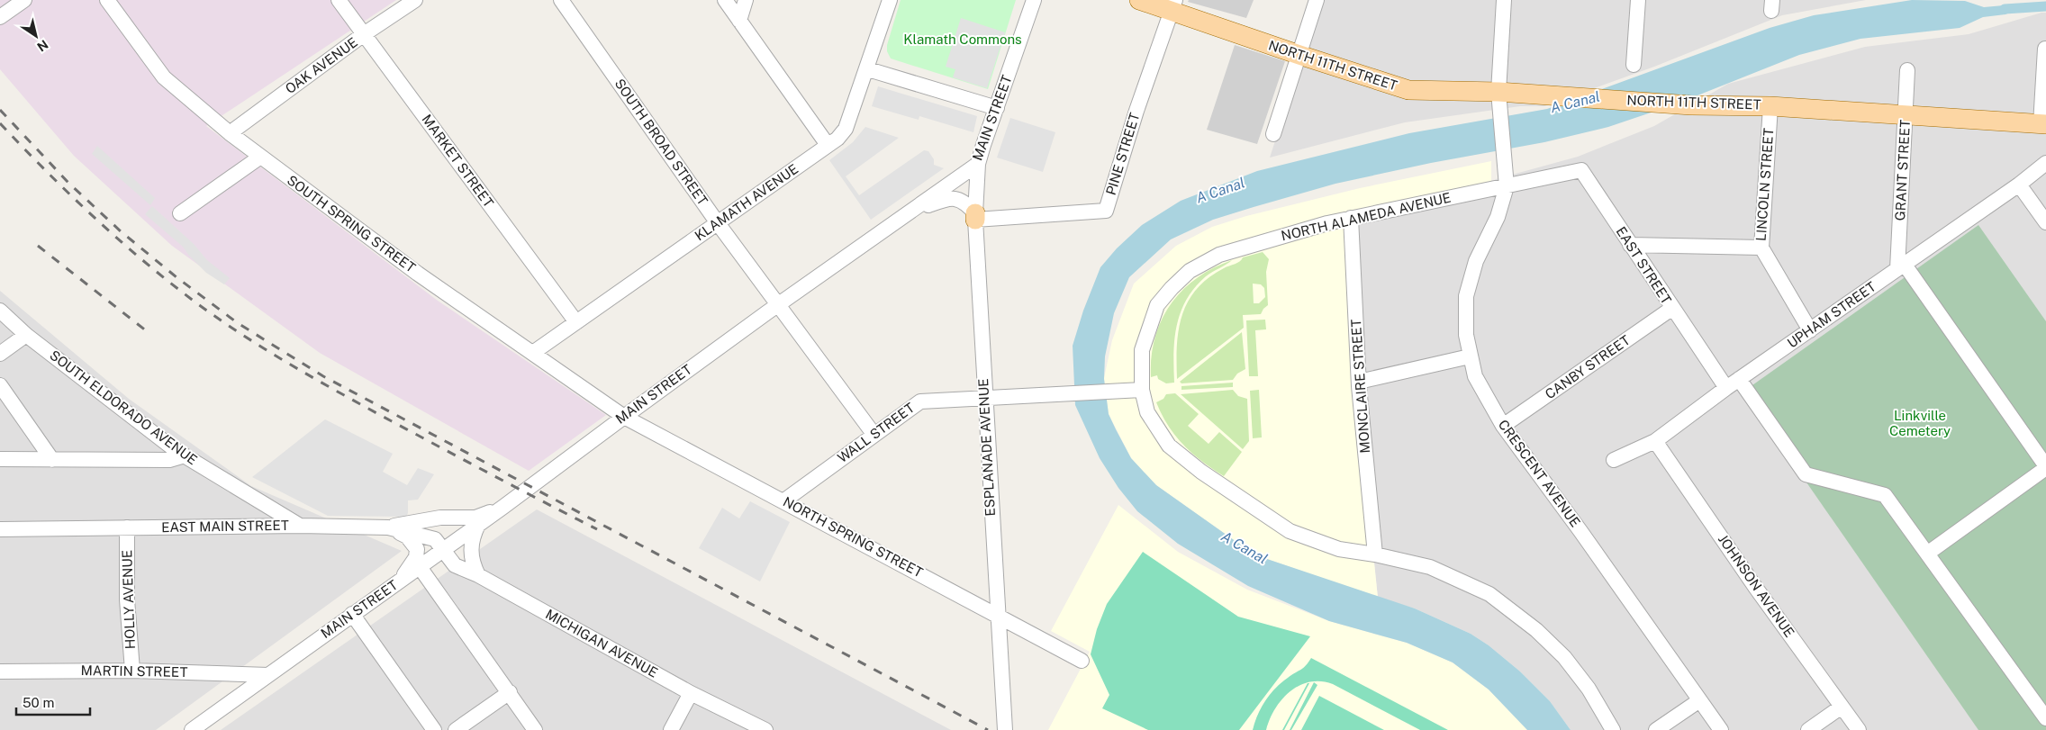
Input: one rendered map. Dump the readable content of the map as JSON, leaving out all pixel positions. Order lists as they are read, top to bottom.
{
  "streets": {
    "main road": ["NORTH 11TH STREET"],
    "street": [
      "OAK AVENUE",
      "MAIN STREET",
      "SOUTH BROAD STREET",
      "PINE STREET",
      "MARKET STREET",
      "GRANT STREET",
      "LINCOLN STREET",
      "KLAMATH AVENUE",
      "NORTH ALAMEDA AVENUE",
      "SOUTH SPRING STREET",
      "EAST STREET",
      "UPHAM STREET",
      "CANBY STREET",
      "MONCLAIRE STREET",
      "SOUTH ELDORADO AVENUE",
      "WALL STREET",
      "ESPLANADE AVENUE",
      "CRESCENT AVENUE",
      "EAST MAIN STREET",
      "NORTH SPRING STREET",
      "JOHNSON AVENUE",
      "HOLLY AVENUE",
      "MICHIGAN AVENUE",
      "MARTIN STREET"
    ]
  },
  "crossings": [
    ["OAK AVENUE", "MARKET STREET"],
    ["OAK AVENUE", "SOUTH SPRING STREET"],
    ["NORTH 11TH STREET", "PINE STREET"],
    ["NORTH 11TH STREET", "GRANT STREET"],
    ["NORTH 11TH STREET", "LINCOLN STREET"],
    ["NORTH 11TH STREET", "CRESCENT AVENUE"],
    ["MAIN STREET", "SOUTH BROAD STREET"],
    ["MAIN STREET", "SOUTH SPRING STREET"],
    ["MAIN STREET", "ESPLANADE AVENUE"],
    ["MAIN STREET", "EAST MAIN STREET"],
    ["MAIN STREET", "NORTH SPRING STREET"],
    ["MAIN STREET", "MICHIGAN AVENUE"],
    ["MAIN STREET", "MARTIN STREET"],
    ["SOUTH BROAD STREET", "KLAMATH AVENUE"],
    ["SOUTH BROAD STREET", "WALL STREET"],
    ["PINE STREET", "ESPLANADE AVENUE"],
    ["MARKET STREET", "KLAMATH AVENUE"],
    ["GRANT STREET", "UPHAM STREET"],
    ["LINCOLN STREET", "UPHAM STREET"],
    ["KLAMATH AVENUE", "SOUTH SPRING STREET"],
    ["NORTH ALAMEDA AVENUE", "EAST STREET"],
    ["NORTH ALAMEDA AVENUE", "MONCLAIRE STREET"],
    ["NORTH ALAMEDA AVENUE", "WALL STREET"],
    ["NORTH ALAMEDA AVENUE", "CRESCENT AVENUE"],
    ["SOUTH SPRING STREET", "NORTH SPRING STREET"],
    ["EAST STREET", "UPHAM STREET"],
    ["EAST STREET", "CANBY STREET"],
    ["EAST STREET", "CRESCENT AVENUE"],
    ["UPHAM STREET", "JOHNSON AVENUE"],
    ["CANBY STREET", "CRESCENT AVENUE"],
    ["SOUTH ELDORADO AVENUE", "EAST MAIN STREET"],
    ["WALL STREET", "ESPLANADE AVENUE"],
    ["WALL STREET", "NORTH SPRING STREET"],
    ["ESPLANADE AVENUE", "NORTH SPRING STREET"],
    ["EAST MAIN STREET", "HOLLY AVENUE"],
    ["EAST MAIN STREET", "MICHIGAN AVENUE"],
    ["HOLLY AVENUE", "MARTIN STREET"]
  ],
  "water": ["A Canal"],
  "parks": ["Klamath Commons", "Linkville Cemetery"],
  "scale_bar": "50 m",
  "north": "bottom right"
}
